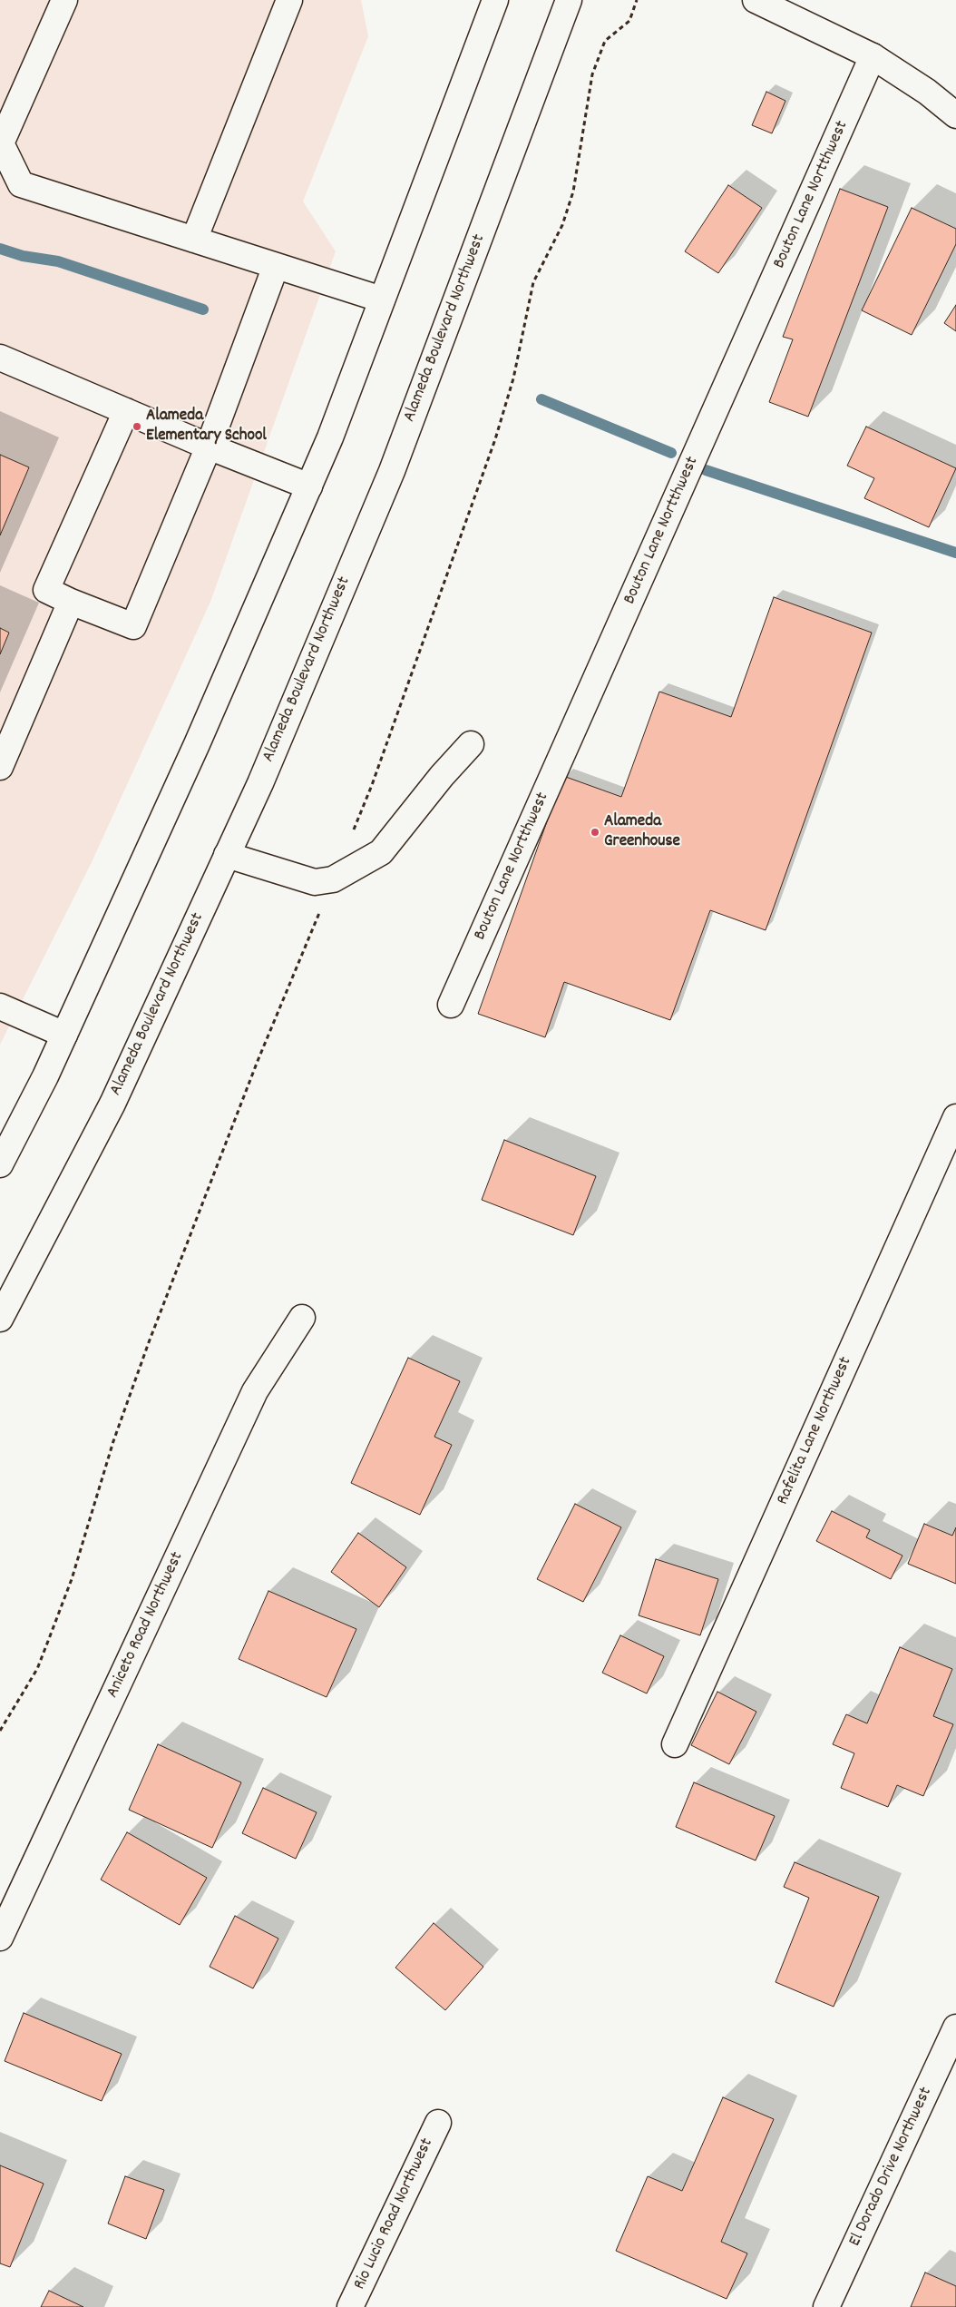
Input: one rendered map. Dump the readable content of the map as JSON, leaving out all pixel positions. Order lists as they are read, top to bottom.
{
  "streets": {
    "main road": [
      "Bouton Lane Nortthwest",
      "Alameda Boulevard Northwest",
      "Rafelita Lane Northwest",
      "Aniceto Road Northwest",
      "El Dorado Drive Northwest",
      "Rio Lucio Road Northwest"
    ]
  },
  "places": ["Alameda Elementary School", "Alameda Greenhouse"]
}
